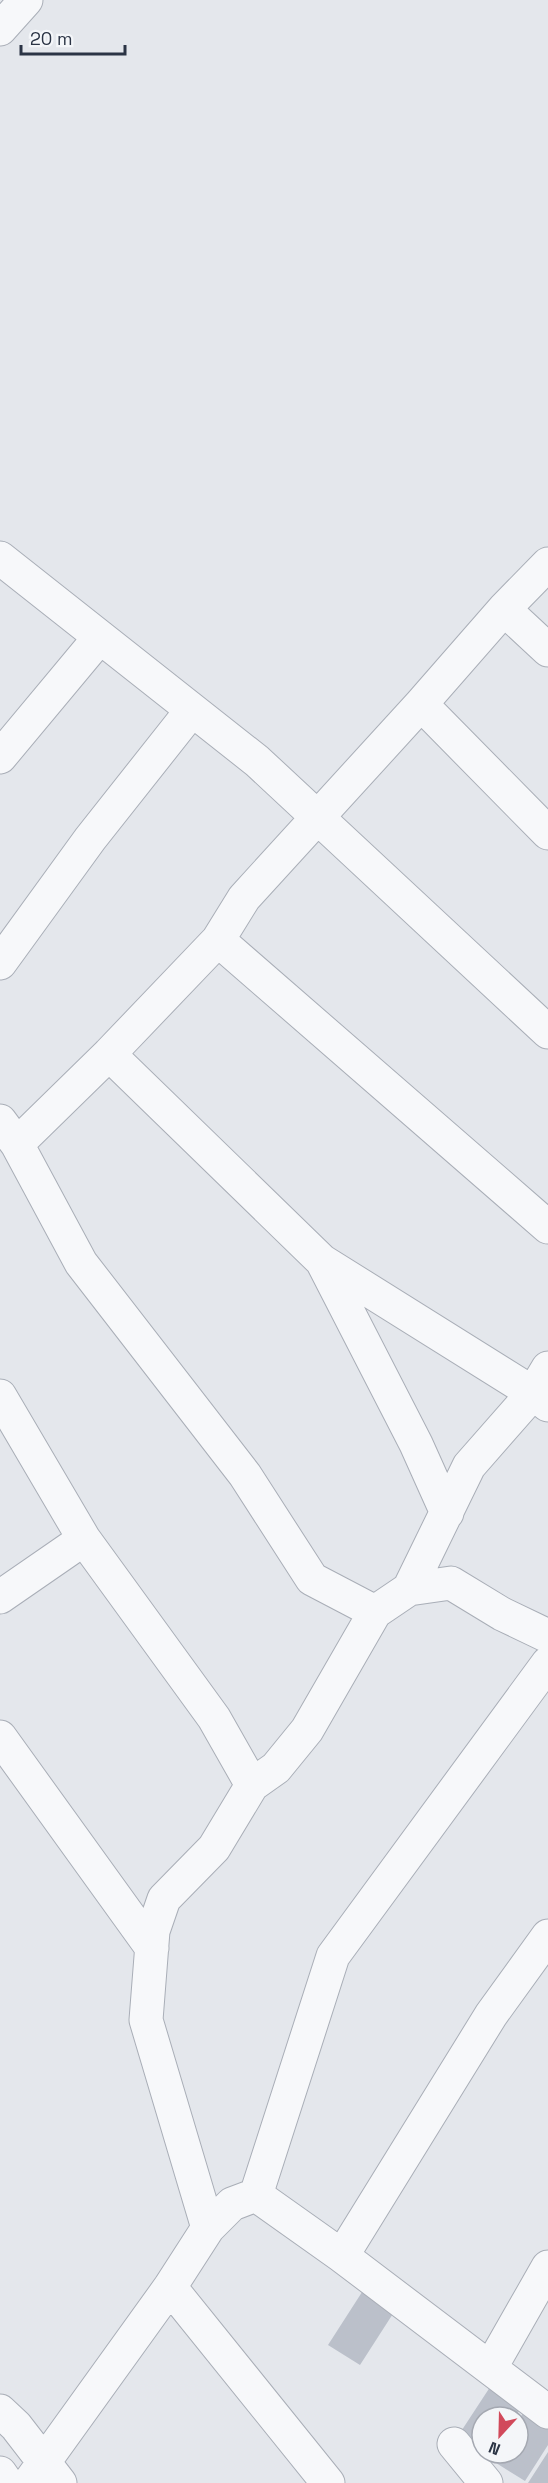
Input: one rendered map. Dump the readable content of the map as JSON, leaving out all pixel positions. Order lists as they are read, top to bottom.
{
  "scale_bar": "20 m",
  "north": "bottom"
}
